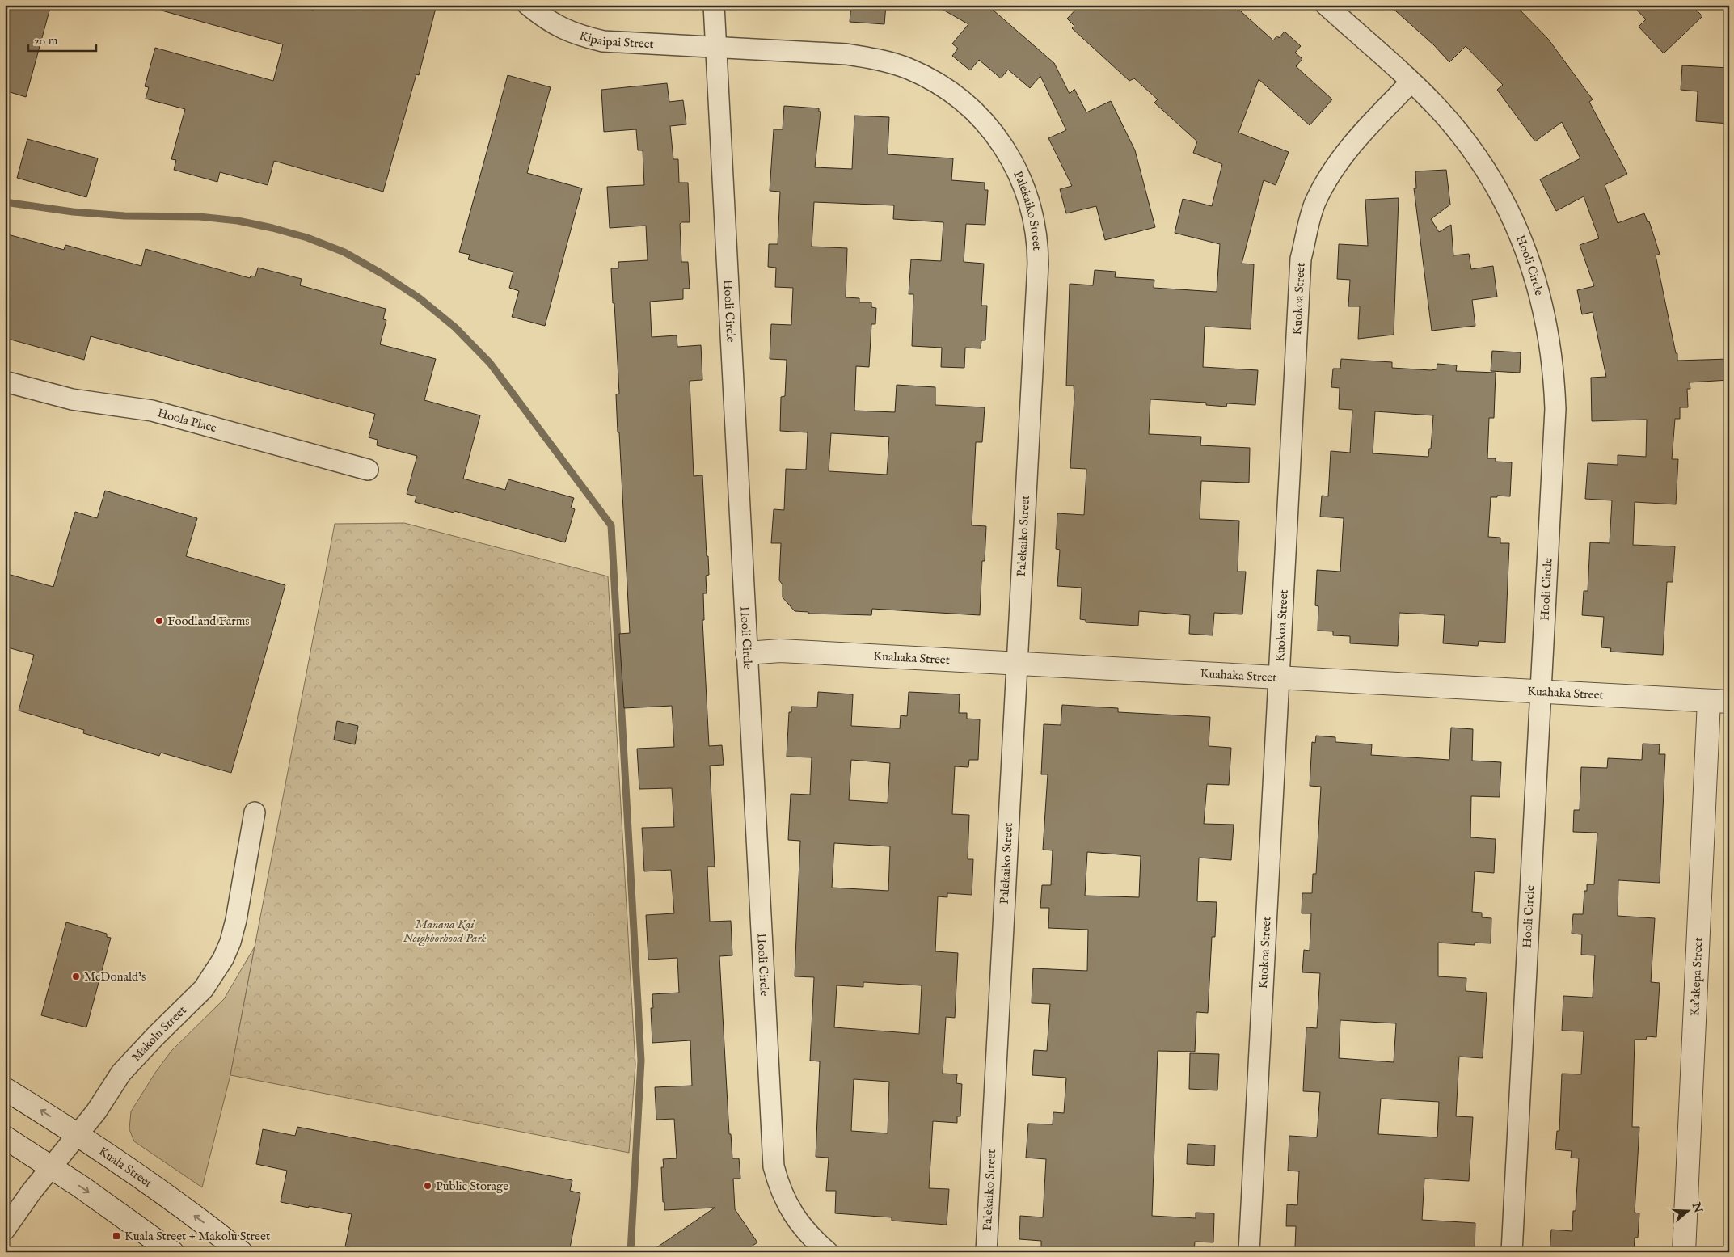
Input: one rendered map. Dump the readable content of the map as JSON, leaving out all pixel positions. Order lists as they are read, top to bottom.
{
  "streets": {
    "street": [
      "Kipaipai Street",
      "Palekaiko Street",
      "Hooli Circle",
      "Kuokoa Street",
      "Hoola Place",
      "Kuahaka Street",
      "Ka'akepa Street",
      "Makolu Street",
      "Kuala Street"
    ]
  },
  "crossings": [
    ["Kipaipai Street", "Palekaiko Street"],
    ["Kipaipai Street", "Hooli Circle"],
    ["Palekaiko Street", "Hooli Circle"],
    ["Palekaiko Street", "Kuahaka Street"],
    ["Hooli Circle", "Kuokoa Street"],
    ["Hooli Circle", "Kuahaka Street"],
    ["Kuokoa Street", "Kuahaka Street"],
    ["Kuahaka Street", "Ka'akepa Street"],
    ["Makolu Street", "Kuala Street"]
  ],
  "parks": ["Mānana Kai Neighborhood Park"],
  "places": {
    "other": ["Foodland Farms", "McDonald's", "Public Storage"],
    "transit": ["Kuala Street + Makolu Street"]
  },
  "scale_bar": "20 m",
  "north": "right"
}
